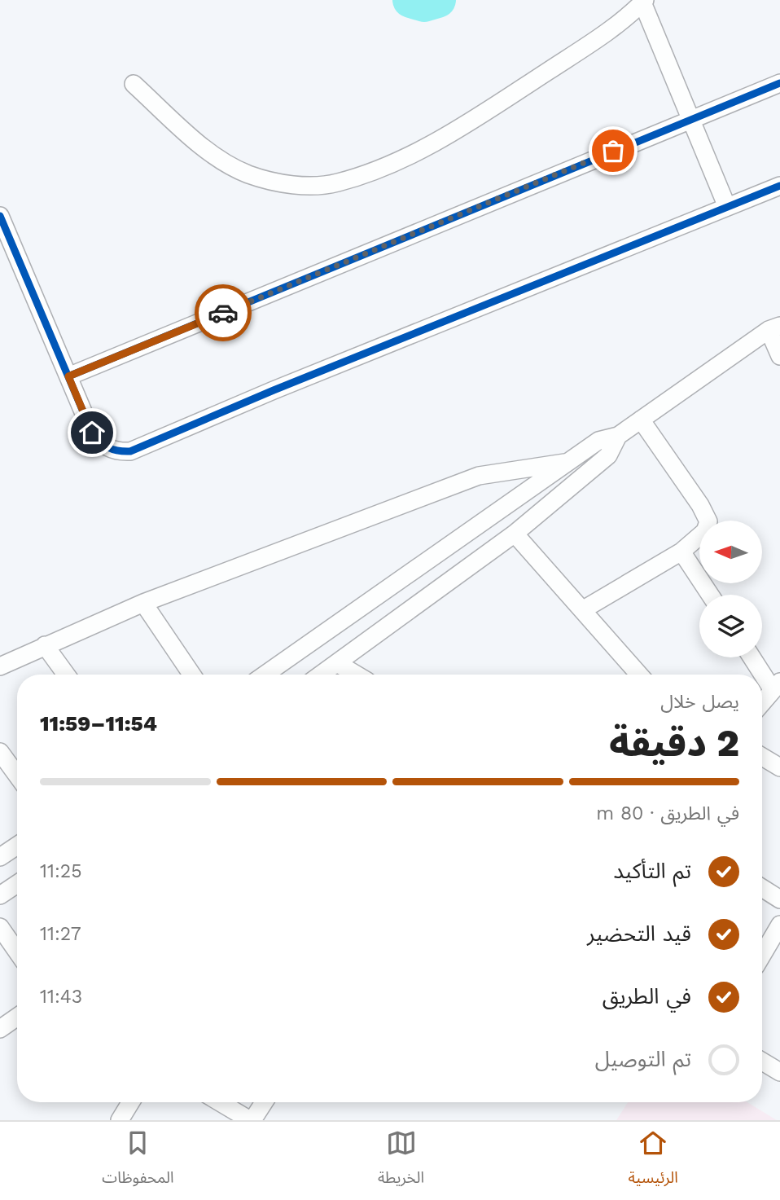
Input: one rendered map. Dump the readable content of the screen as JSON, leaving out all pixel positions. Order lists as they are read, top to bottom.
{
  "north": "left",
  "page": {
    "heading": ["2 دقيقة", "يصل خلال", "11:54–11:59"],
    "bar": "في الطريق · 80 m",
    "list": [
      ["تم التأكيد", "11:25"],
      ["قيد التحضير", "11:27"],
      ["في الطريق", "11:43"],
      "تم التوصيل"
    ],
    "tabs": ["الرئيسية", "الخريطة", "المحفوظات"]
  }
}
